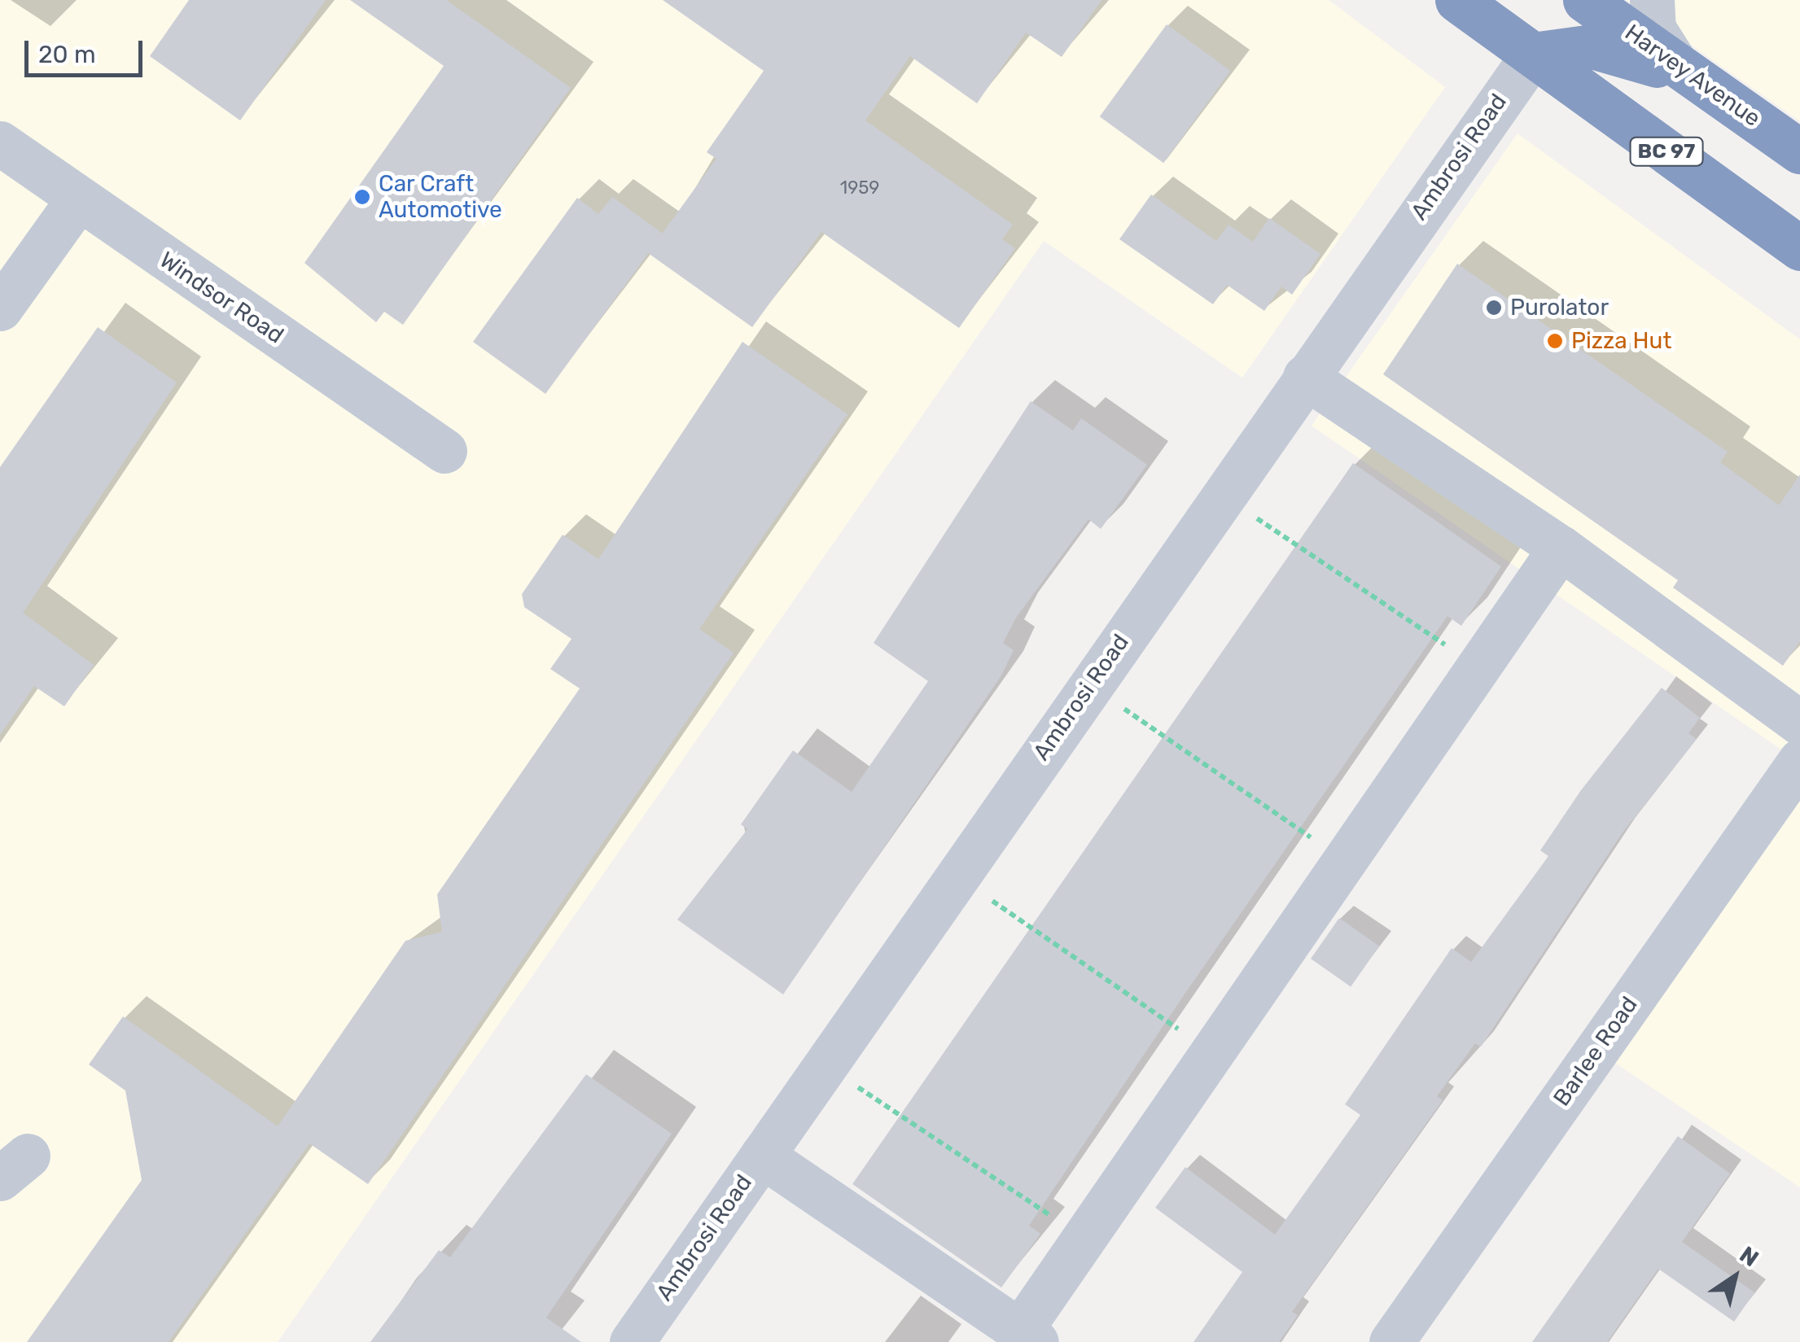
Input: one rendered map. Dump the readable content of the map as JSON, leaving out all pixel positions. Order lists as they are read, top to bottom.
{
  "streets": {
    "highway": ["Harvey Avenue", "BC 97"],
    "street": ["Ambrosi Road", "Windsor Road", "Barlee Road"]
  },
  "crossings": [
    ["BC 97", "Ambrosi Road"]
  ],
  "places": ["Car Craft Automotive", "Purolator", "Pizza Hut"],
  "house_numbers": ["1959"],
  "scale_bar": "20 m",
  "north": "top right"
}
